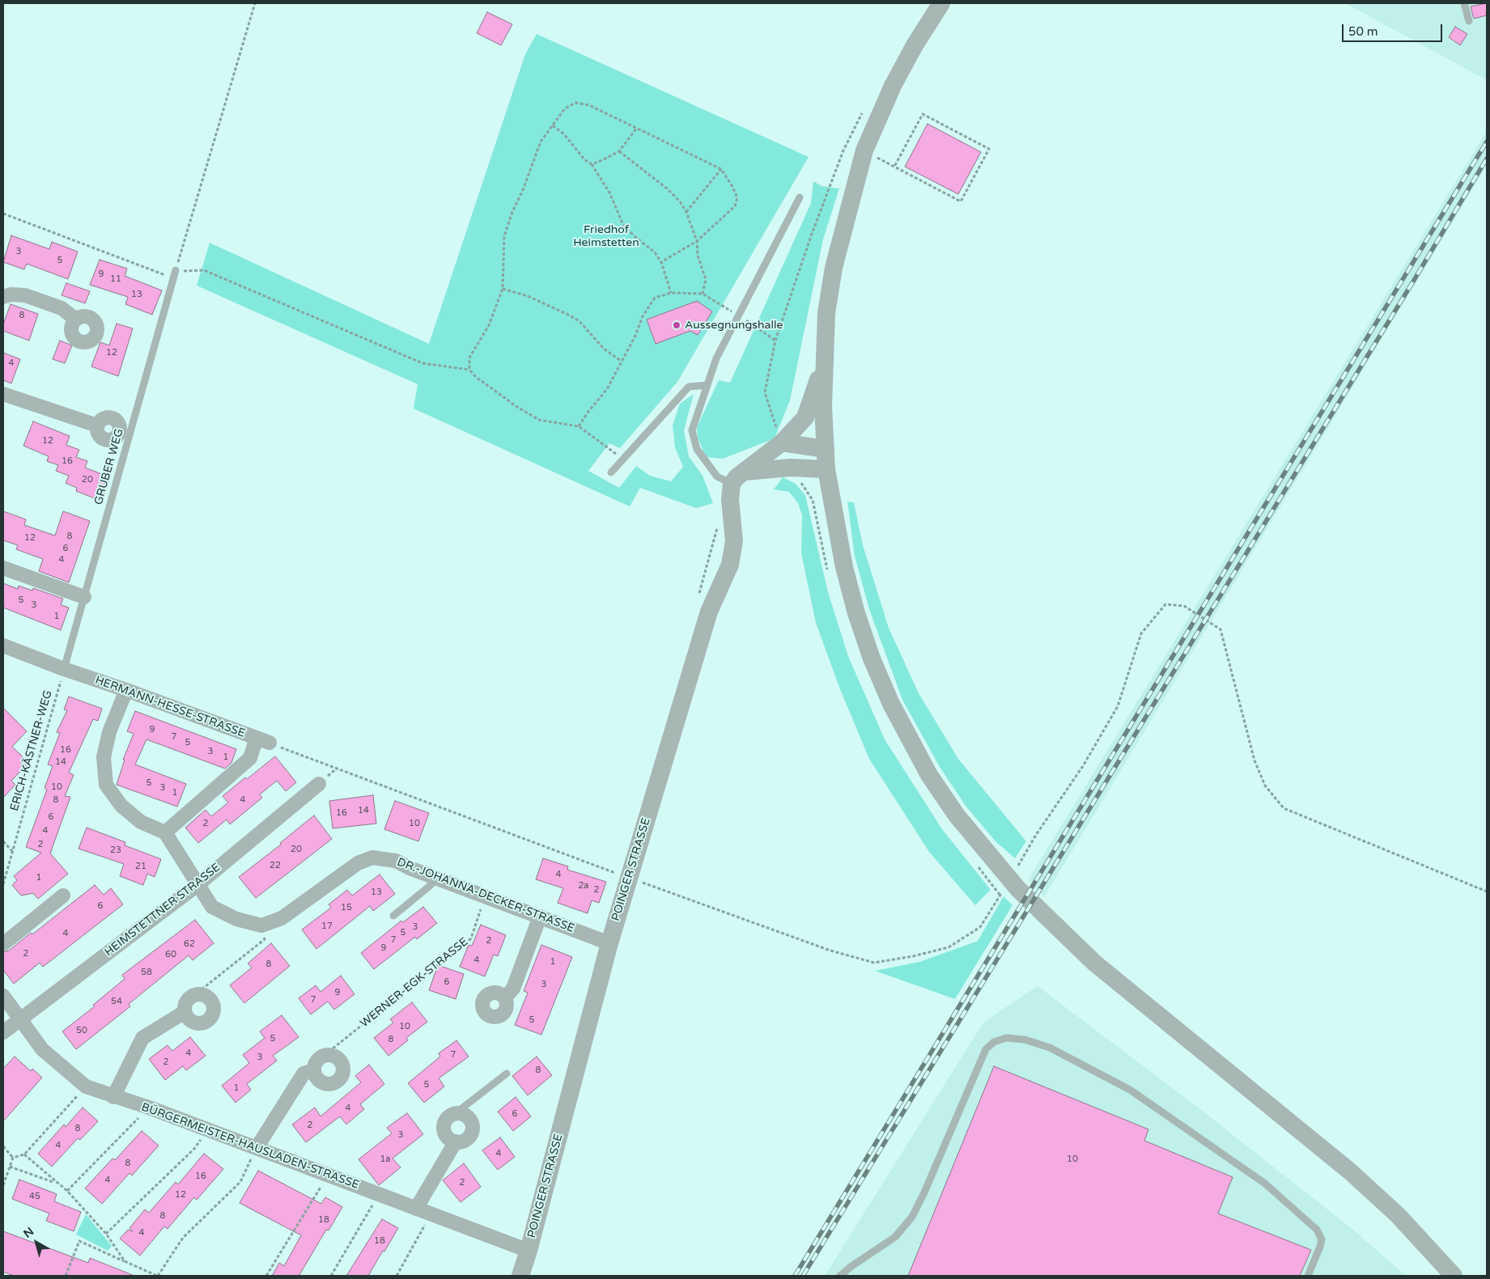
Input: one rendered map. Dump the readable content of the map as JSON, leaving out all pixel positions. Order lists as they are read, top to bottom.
{
  "streets": {
    "street": [
      "HERMANN-HESSE-STRASSE",
      "POINGER STRASSE",
      "DR.-JOHANNA-DECKER-STRASSE",
      "HEIMSTETTNER STRASSE",
      "BÜRGERMEISTER-HAUSLADEN-STRASSE"
    ],
    "lane": ["GRUBER WEG"],
    "path": ["ERICH-KÄSTNER-WEG", "WERNER-EGK-STRASSE"]
  },
  "crossings": [
    ["GRUBER WEG", "HERMANN-HESSE-STRASSE"],
    ["GRUBER WEG", "ERICH-KÄSTNER-WEG"],
    ["HERMANN-HESSE-STRASSE", "ERICH-KÄSTNER-WEG"],
    ["POINGER STRASSE", "DR.-JOHANNA-DECKER-STRASSE"],
    ["POINGER STRASSE", "BÜRGERMEISTER-HAUSLADEN-STRASSE"],
    ["DR.-JOHANNA-DECKER-STRASSE", "WERNER-EGK-STRASSE"],
    ["HEIMSTETTNER STRASSE", "BÜRGERMEISTER-HAUSLADEN-STRASSE"]
  ],
  "parks": ["Friedhof Heimstetten"],
  "places": ["Aussegnungshalle"],
  "house_numbers": [
    "3",
    "5",
    "9",
    "11",
    "13",
    "8",
    "12",
    "4",
    "12",
    "16",
    "20",
    "8",
    "12",
    "6",
    "4",
    "5",
    "3",
    "1",
    "9",
    "7",
    "5",
    "16",
    "3",
    "1",
    "14",
    "5",
    "10",
    "3",
    "1",
    "8",
    "4",
    "14",
    "16",
    "6",
    "2",
    "10",
    "4",
    "2",
    "20",
    "23",
    "22",
    "21",
    "4",
    "1",
    "2a",
    "2",
    "13",
    "6",
    "15",
    "17",
    "3",
    "5",
    "4",
    "7",
    "2",
    "62",
    "9",
    "2",
    "60",
    "4",
    "1",
    "8",
    "58",
    "6",
    "3",
    "9",
    "7",
    "54",
    "5",
    "10",
    "50",
    "5",
    "8",
    "4",
    "7",
    "3",
    "2",
    "8",
    "5",
    "1",
    "4",
    "6",
    "2",
    "8",
    "3",
    "4",
    "4",
    "1a",
    "10",
    "8",
    "16",
    "4",
    "2",
    "12",
    "45",
    "8",
    "18",
    "4",
    "18"
  ],
  "scale_bar": "50 m",
  "north": "top left"
}
